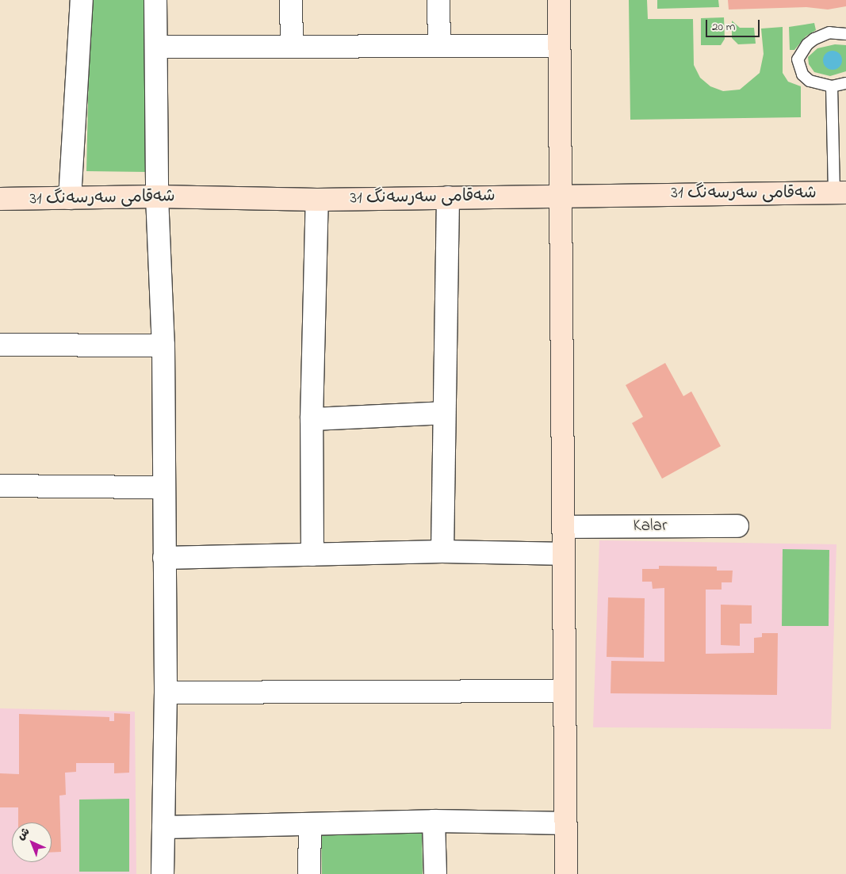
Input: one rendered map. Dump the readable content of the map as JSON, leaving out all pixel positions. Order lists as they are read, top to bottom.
{
  "streets": {
    "street": ["شەقامی سەرسەنگ 31", "Kalar"]
  },
  "scale_bar": "20 m",
  "north": "top left"
}
